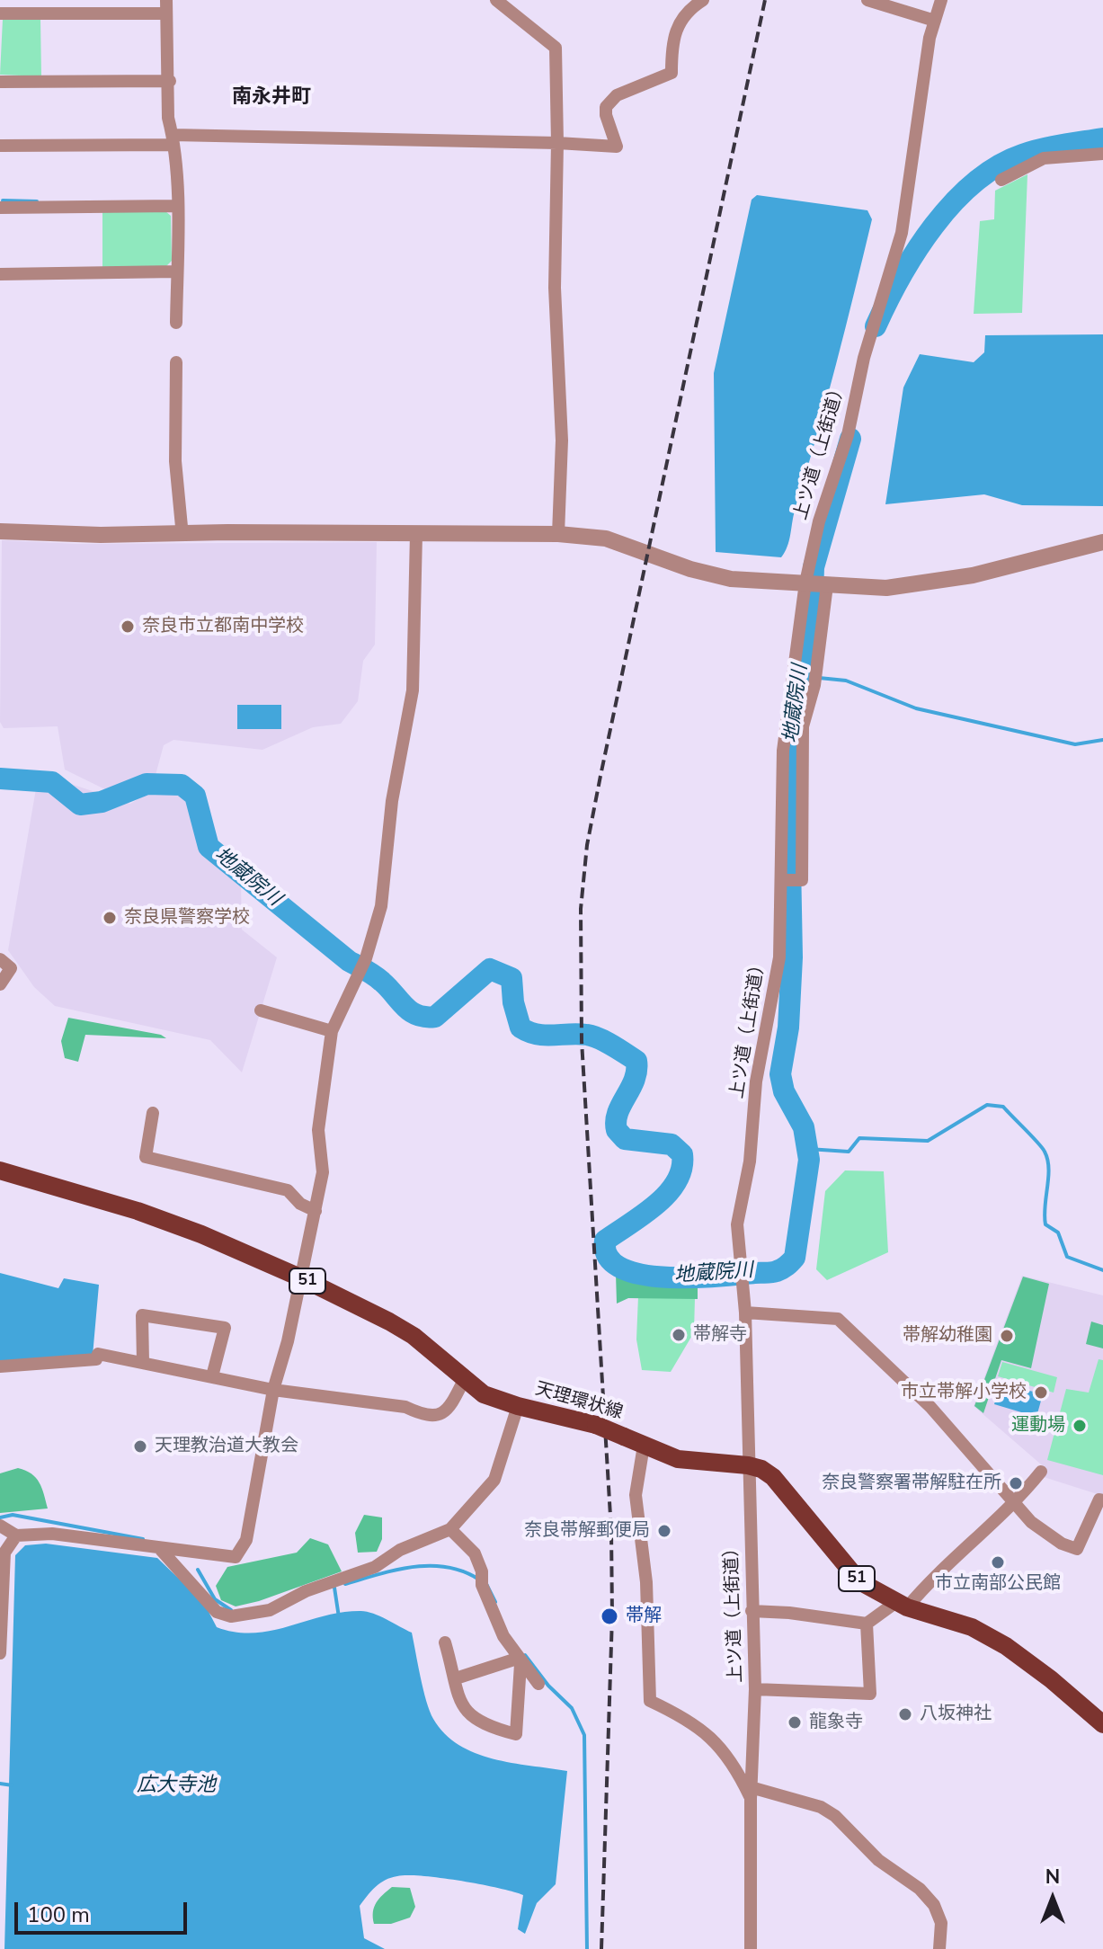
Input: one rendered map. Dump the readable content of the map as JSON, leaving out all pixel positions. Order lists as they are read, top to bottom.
{
  "streets": {
    "main road": ["51", "天理環状線"],
    "street": ["上ツ道（上街道）"]
  },
  "crossings": [
    ["上ツ道（上街道）", "天理環状線"]
  ],
  "districts": ["南永井町"],
  "water": ["地蔵院川", "広大寺池"],
  "places": [
    "奈良市立都南中学校",
    "奈良県警察学校",
    "帯解寺",
    "帯解幼稚園",
    "市立帯解小学校",
    "運動場",
    "天理教治道大教会",
    "奈良警察署帯解駐在所",
    "奈良帯解郵便局",
    "市立南部公民館",
    "帯解",
    "八坂神社",
    "龍象寺"
  ],
  "scale_bar": "100 m",
  "north": "top"
}
